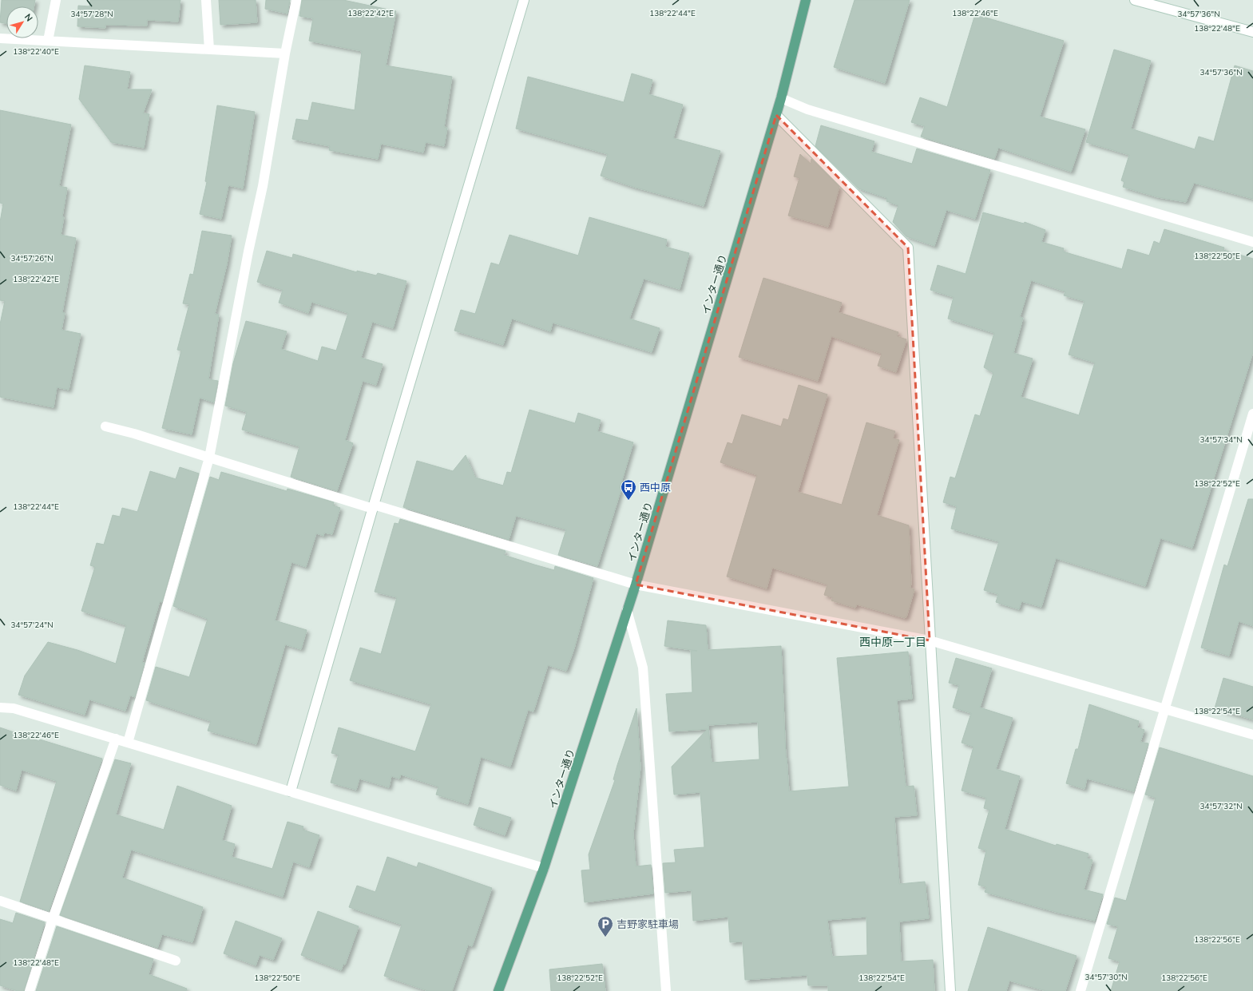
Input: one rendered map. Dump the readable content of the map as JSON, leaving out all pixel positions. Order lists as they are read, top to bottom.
{
  "streets": {
    "main road": ["インター通り"]
  },
  "districts": ["西中原一丁目"],
  "places": {
    "bus stop": ["西中原"],
    "parking": ["吉野家駐車場"]
  },
  "north": "top right",
  "coordinates": [
    "138°22'42\"E",
    "138°22'44\"E",
    "138°22'46\"E",
    "34°57'28\"N",
    "34°57'36\"N",
    "138°22'48\"E",
    "138°22'40\"E",
    "138°22'50\"E",
    "34°57'26\"N",
    "34°57'34\"N",
    "138°22'52\"E",
    "34°57'24\"N",
    "138°22'54\"E",
    "34°57'32\"N",
    "138°22'56\"E",
    "34°57'30\"N"
  ]
}
